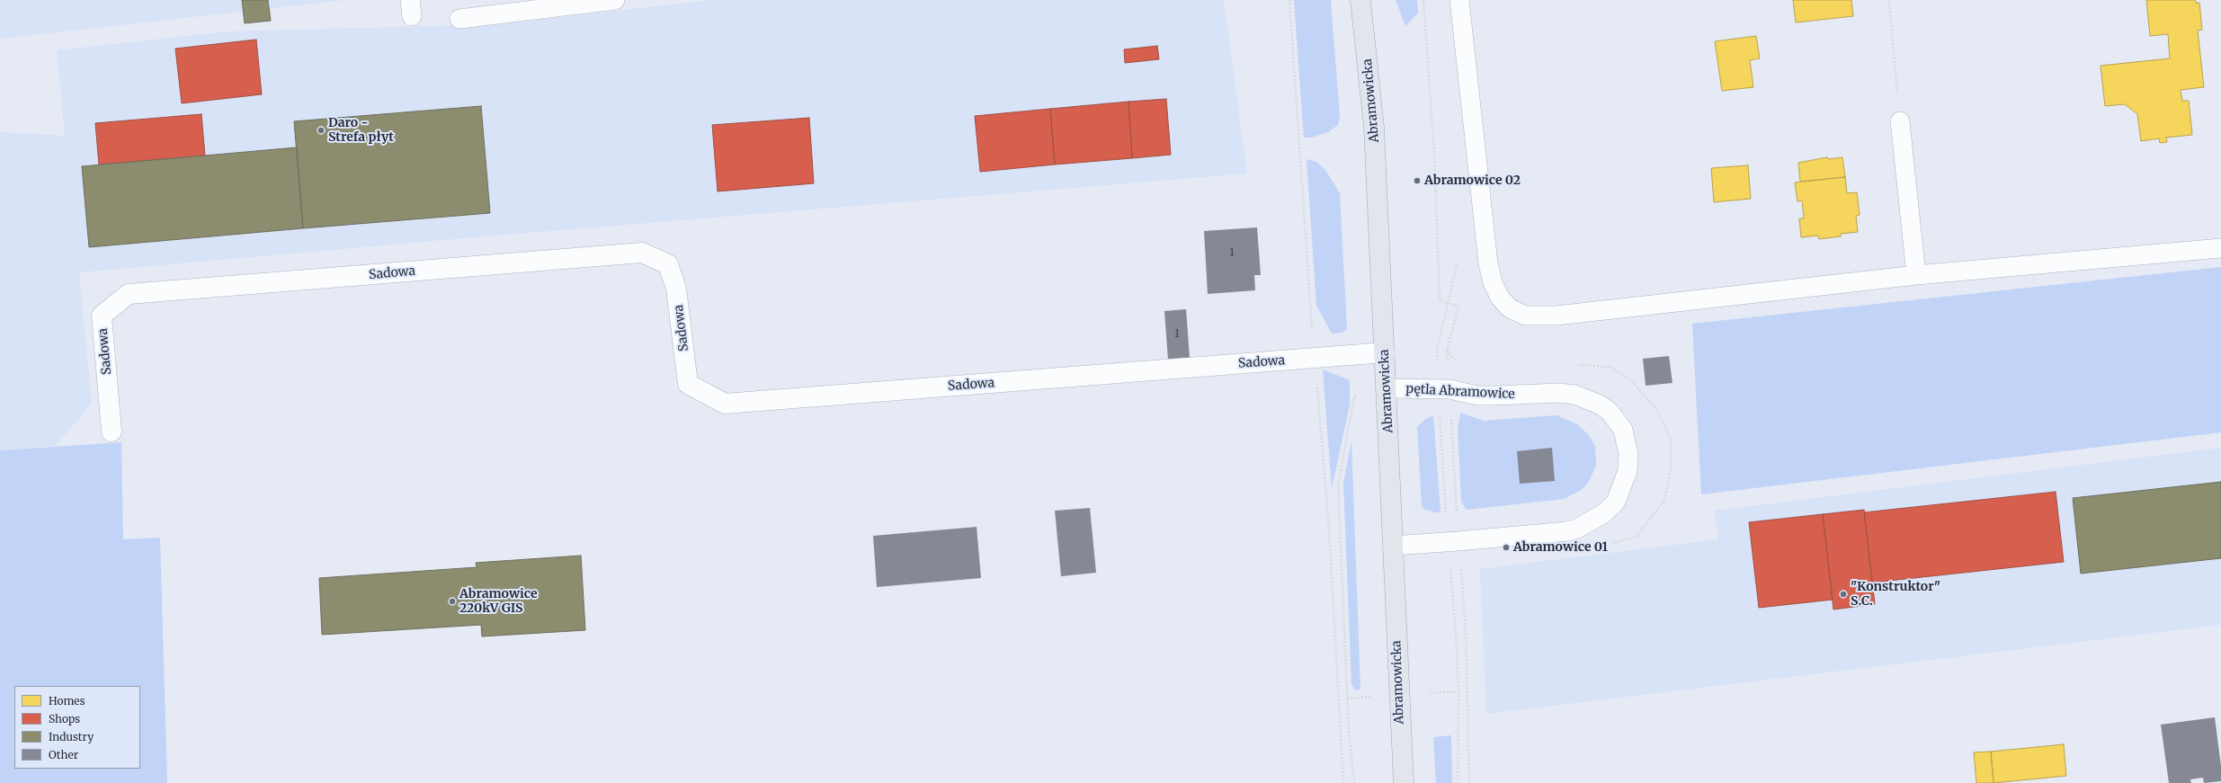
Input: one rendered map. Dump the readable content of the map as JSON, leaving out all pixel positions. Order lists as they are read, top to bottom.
{
  "streets": {
    "main road": ["Abramowicka"],
    "street": ["Sadowa"],
    "lane": ["pętla Abramowice"]
  },
  "crossings": [
    ["Abramowicka", "Sadowa"],
    ["Abramowicka", "pętla Abramowice"]
  ],
  "places": [
    "Daro - Strefa płyt",
    "Abramowice 02",
    "Abramowice 01",
    "\"Konstruktor\" S.C.",
    "Abramowice 220kV GIS"
  ],
  "house_numbers": ["1", "1"],
  "legend": [
    "Homes",
    "Shops",
    "Industry",
    "Other"
  ]
}
